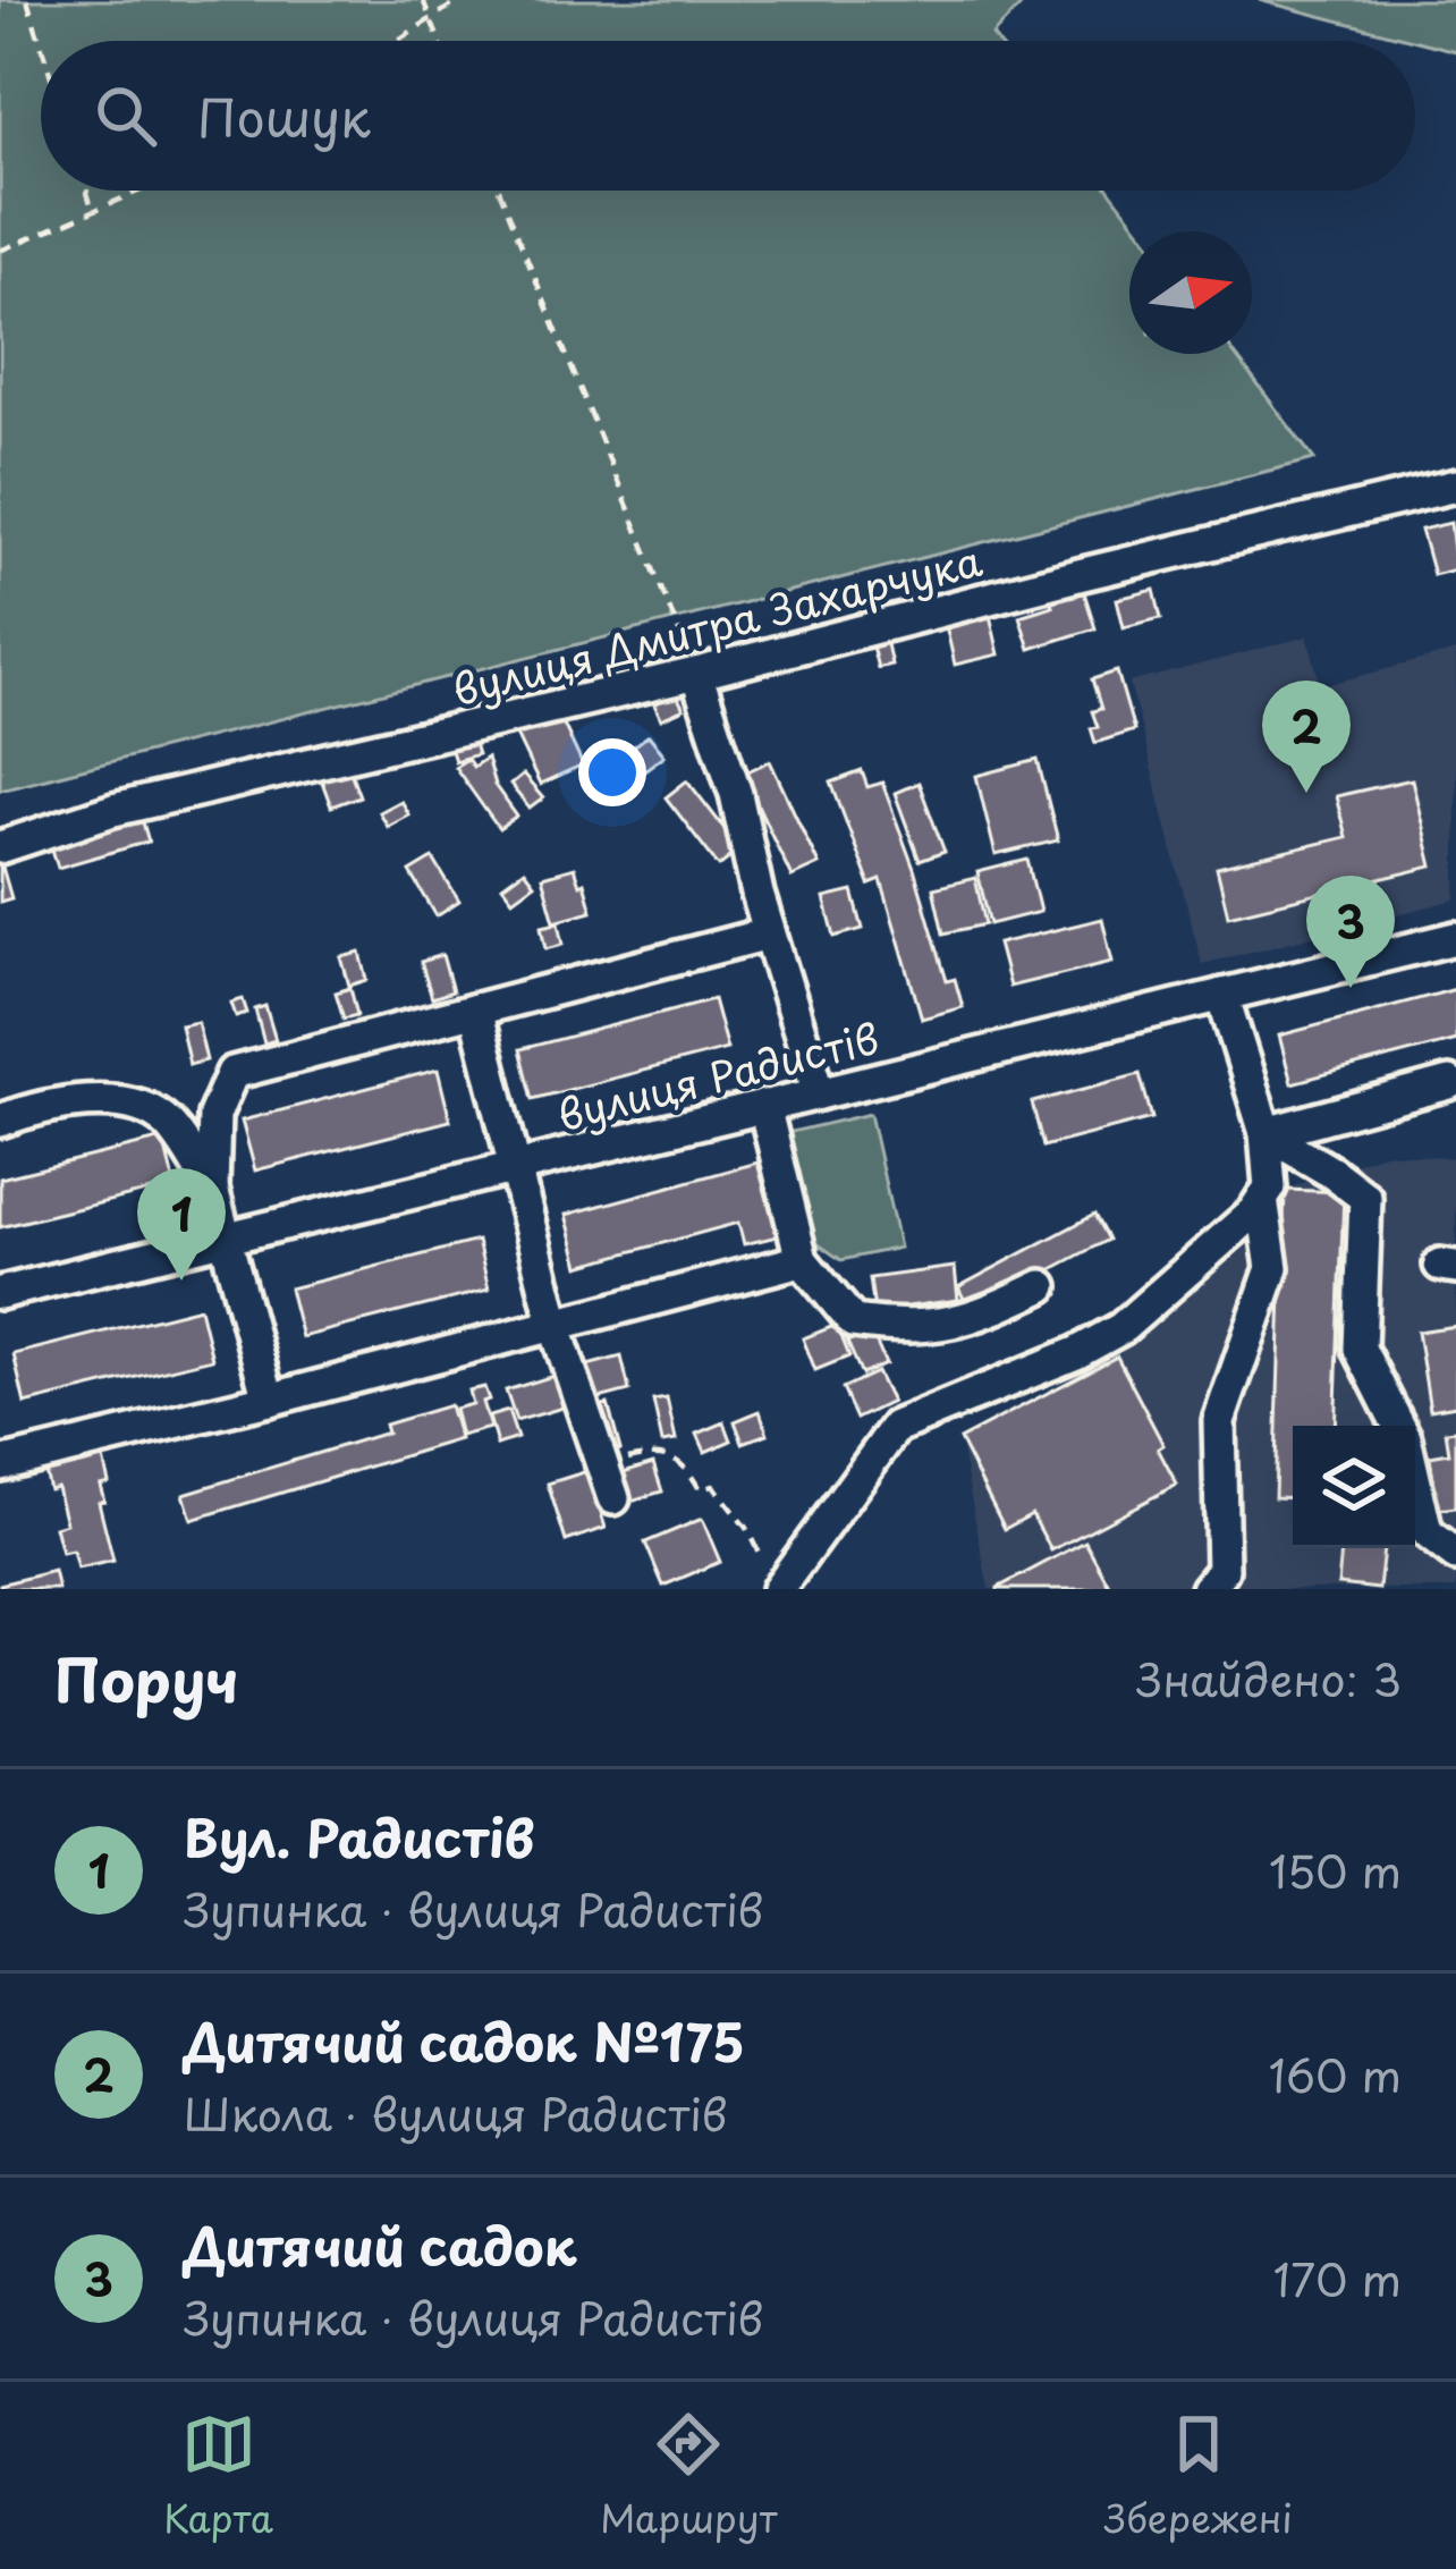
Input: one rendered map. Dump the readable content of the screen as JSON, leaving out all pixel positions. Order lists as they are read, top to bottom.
{
  "streets": {
    "street": ["вулиця Дмитра Захарчука", "вулиця Радистів"]
  },
  "north": "right",
  "page": {
    "search": "Пошук",
    "pins": ["2", "3", "1"],
    "heading": ["Поруч", "Знайдено: 3"],
    "list": [
      {
        "mark": "1",
        "name": "Вул. Радистів",
        "note": "Зупинка · вулиця Радистів",
        "value": "150 m"
      },
      {
        "mark": "2",
        "name": "Дитячий садок №175",
        "note": "Школа · вулиця Радистів",
        "value": "160 m"
      },
      {
        "mark": "3",
        "name": "Дитячий садок",
        "note": "Зупинка · вулиця Радистів",
        "value": "170 m"
      }
    ],
    "nav": ["Карта", "Маршрут", "Збережені"]
  }
}
